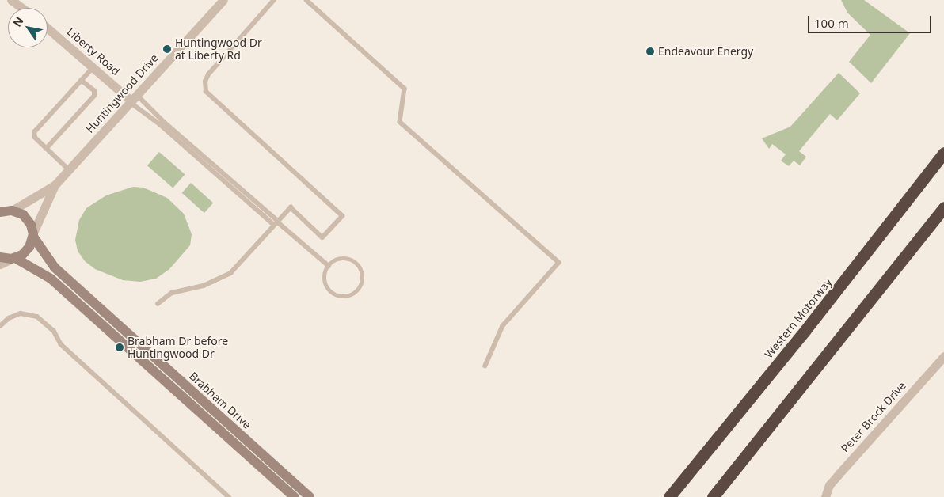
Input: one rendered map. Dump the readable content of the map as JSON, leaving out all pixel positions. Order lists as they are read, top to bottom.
{
  "streets": {
    "highway": ["Western Motorway"],
    "main road": ["Brabham Drive"],
    "street": ["Liberty Road", "Huntingwood Drive", "Peter Brock Drive"]
  },
  "crossings": [
    ["Liberty Road", "Huntingwood Drive"],
    ["Huntingwood Drive", "Brabham Drive"]
  ],
  "places": ["Huntingwood Dr at Liberty Rd", "Endeavour Energy", "Brabham Dr before Huntingwood Dr"],
  "scale_bar": "100 m",
  "north": "top left"
}
